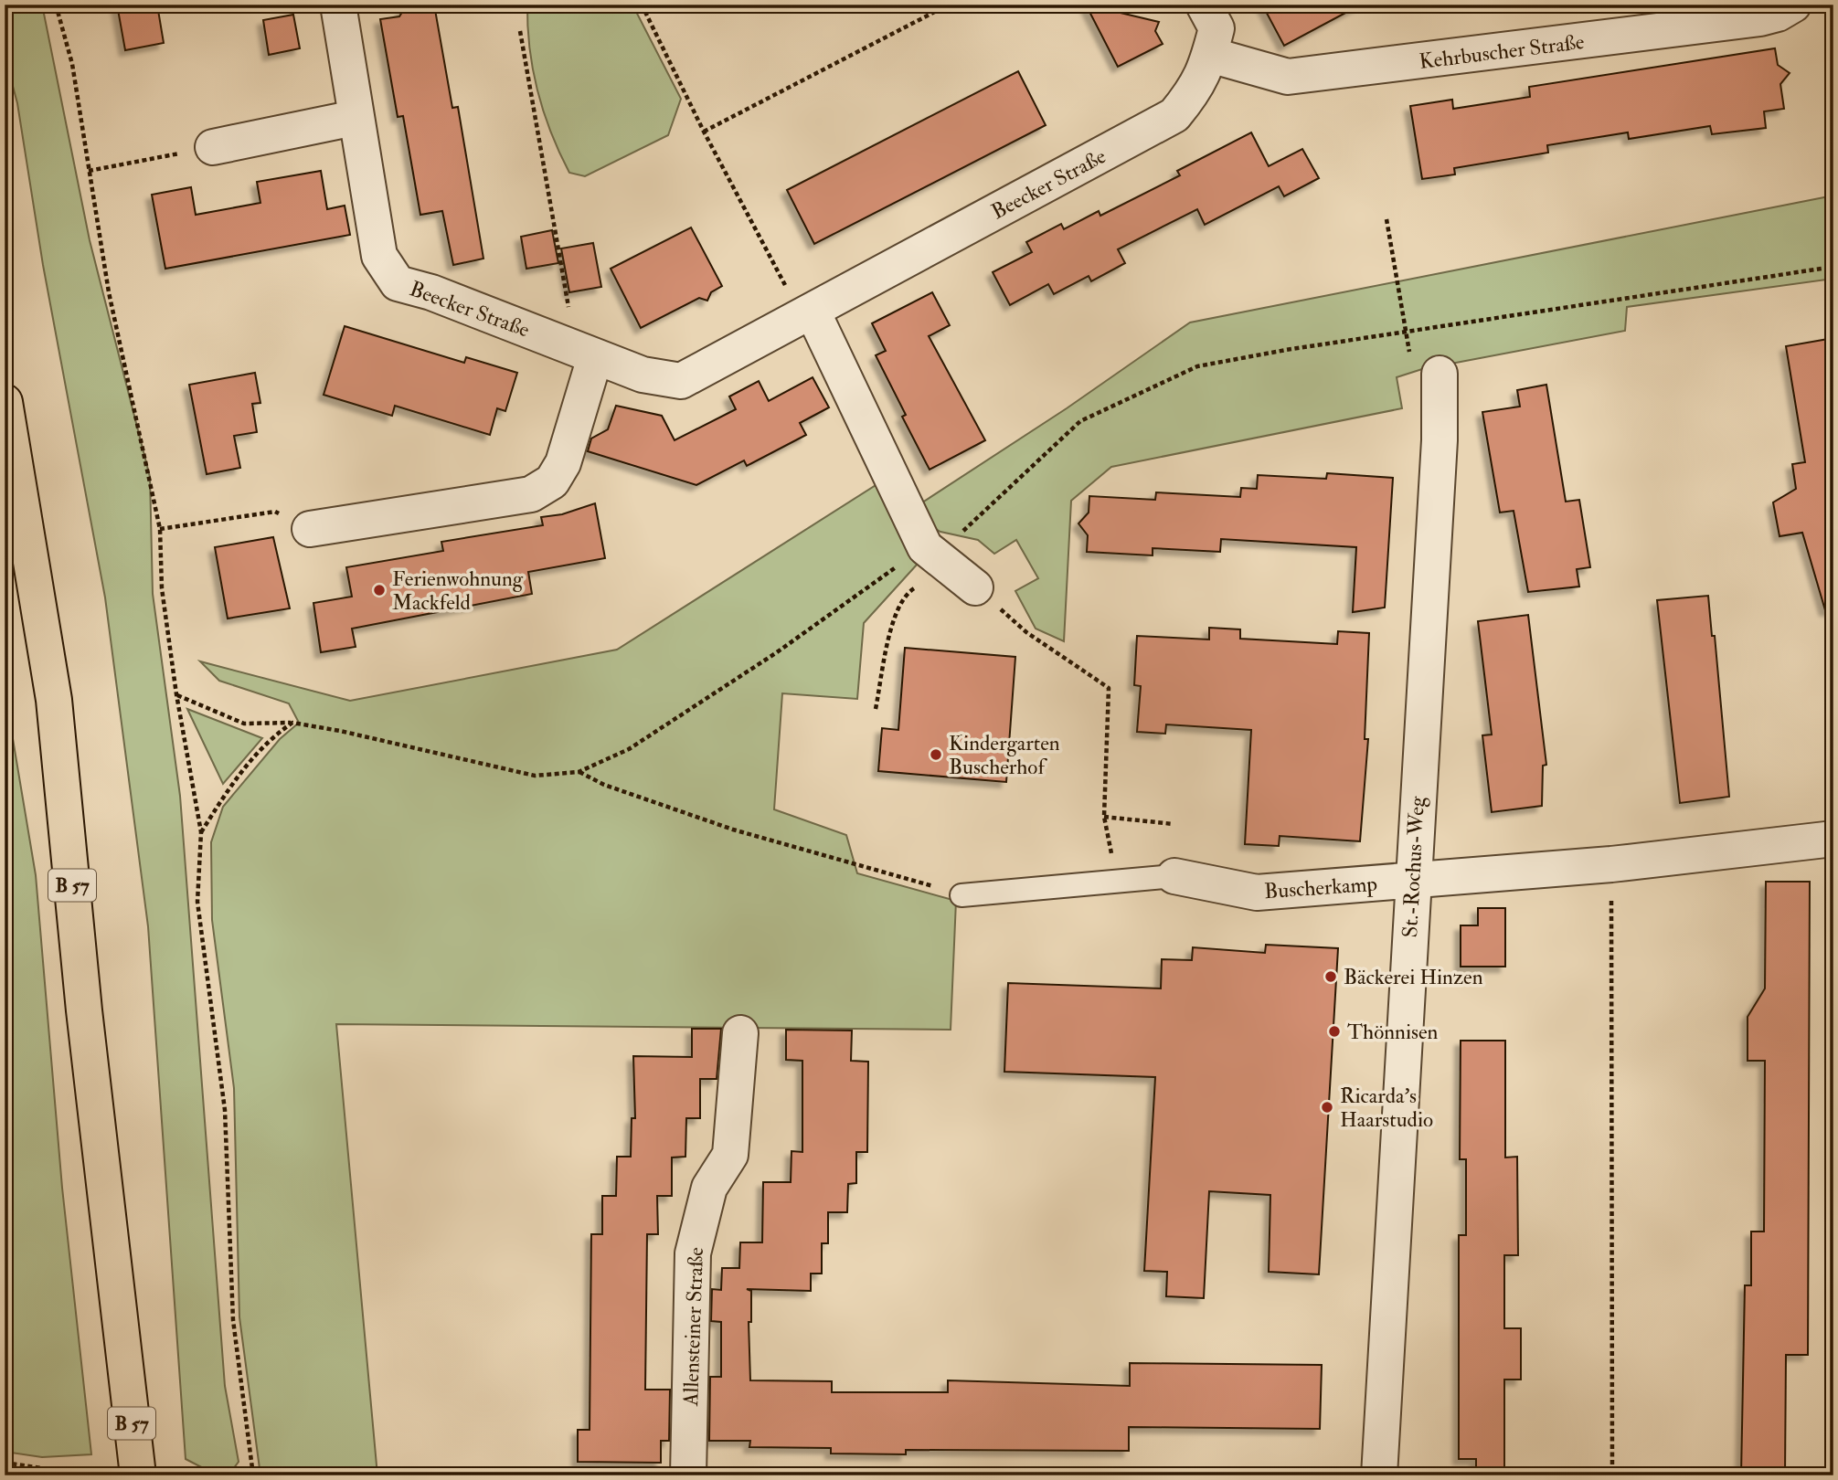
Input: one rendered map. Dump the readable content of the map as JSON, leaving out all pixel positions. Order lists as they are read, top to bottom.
{
  "streets": {
    "main road": ["B 57"],
    "street": [
      "Kehrbuscher Straße",
      "Beecker Straße",
      "St.-Rochus-Weg",
      "Buscherkamp",
      "Allensteiner Straße"
    ]
  },
  "crossings": [
    ["Kehrbuscher Straße", "Beecker Straße"],
    ["St.-Rochus-Weg", "Buscherkamp"]
  ],
  "places": [
    "Ferienwohnung Mackfeld",
    "Kindergarten Buscherhof",
    "Bäckerei Hinzen",
    "Thönnisen",
    "Ricarda's Haarstudio"
  ]
}
